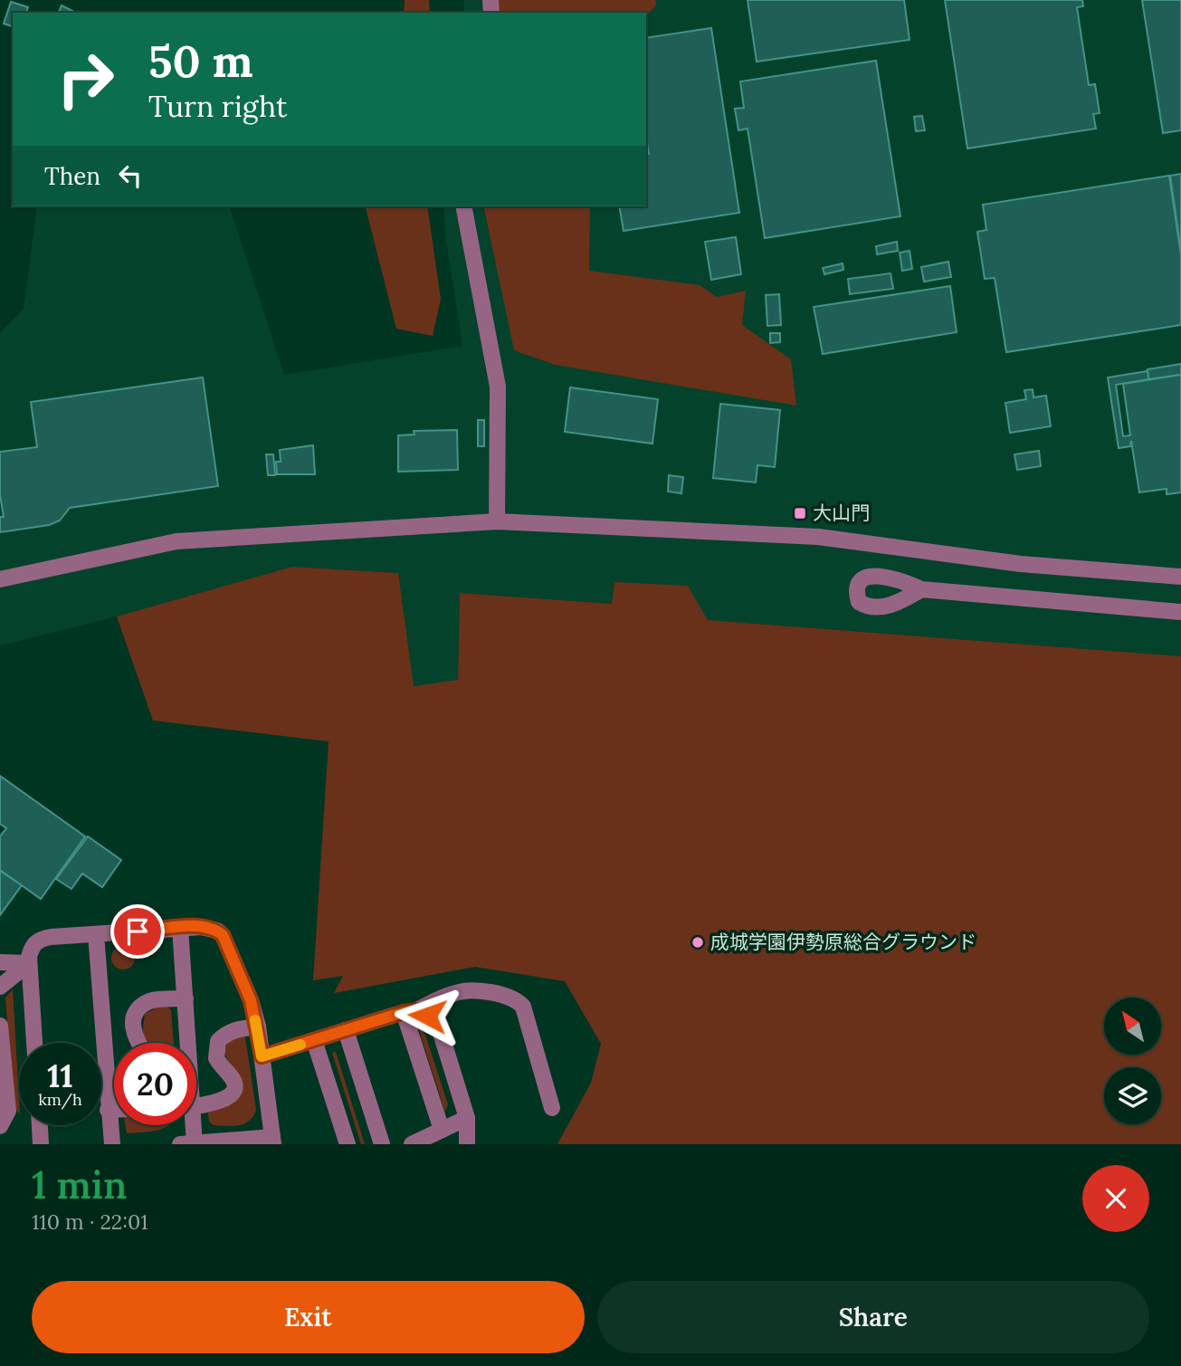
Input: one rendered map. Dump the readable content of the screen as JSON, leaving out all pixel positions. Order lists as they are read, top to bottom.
{
  "places": {
    "transit": ["大山門"],
    "other": ["成城学園伊勢原総合グラウンド"]
  },
  "north": "top left",
  "page": {
    "turn": ["50 m", "Turn right"],
    "then": "Then",
    "speed": "11 km/h",
    "limit": "20",
    "heading": ["1 min", "110 m · 22:01"],
    "buttons": ["Exit", "Share"]
  }
}
